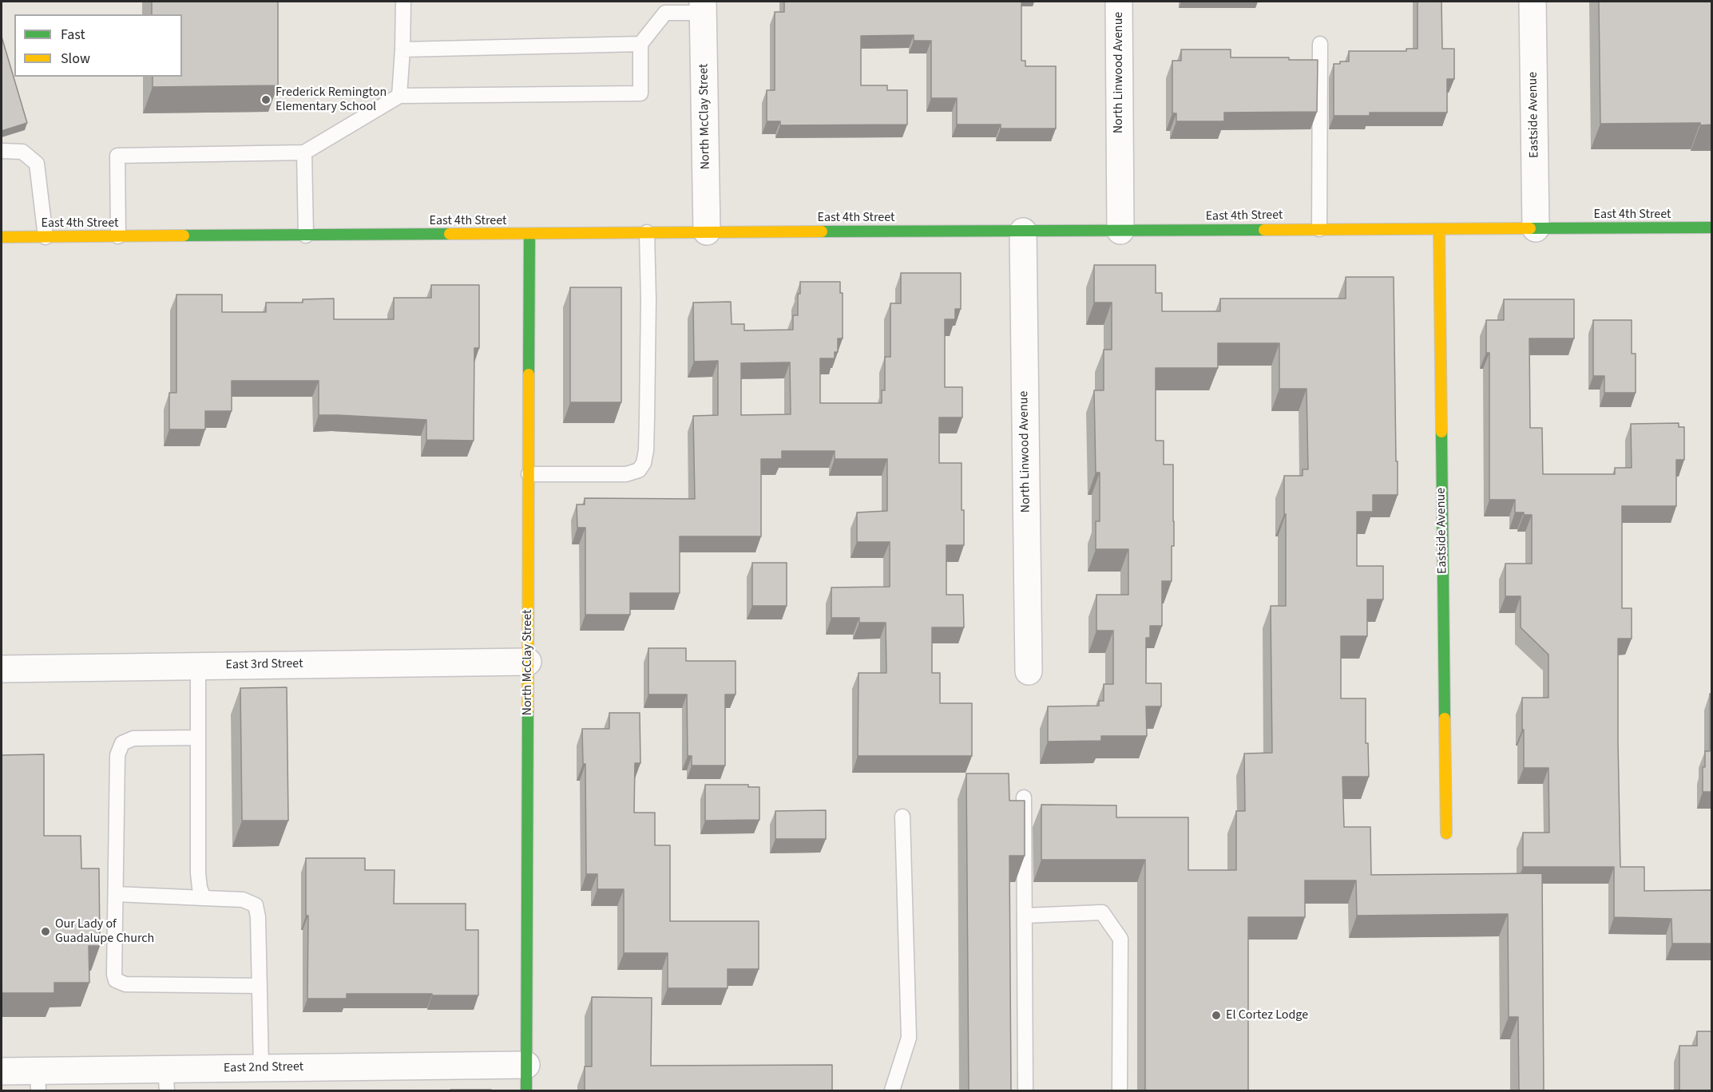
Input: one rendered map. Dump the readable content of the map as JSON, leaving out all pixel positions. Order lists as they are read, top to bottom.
{
  "streets": {
    "main road": ["Eastside Avenue", "North McClay Street", "East 4th Street"],
    "street": ["North Linwood Avenue", "East 3rd Street", "East 2nd Street"]
  },
  "crossings": [
    ["North Linwood Avenue", "East 4th Street"],
    ["Eastside Avenue", "East 4th Street"],
    ["North McClay Street", "East 4th Street"],
    ["North McClay Street", "East 3rd Street"],
    ["North McClay Street", "East 2nd Street"]
  ],
  "places": ["Frederick Remington Elementary School", "Our Lady of Guadalupe Church", "El Cortez Lodge"],
  "legend": ["Fast", "Slow"]
}
